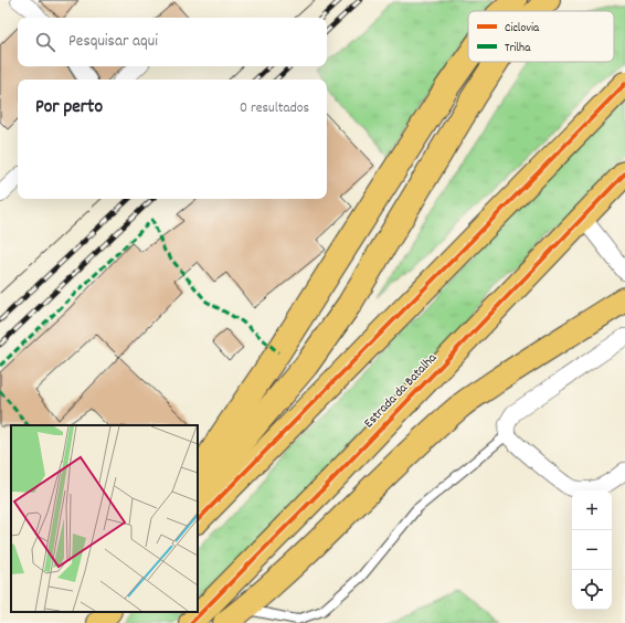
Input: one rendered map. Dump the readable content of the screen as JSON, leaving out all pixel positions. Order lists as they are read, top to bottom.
{
  "streets": {
    "highway": ["Estrada da Batalha"]
  },
  "legend": ["Ciclovia", "Trilha"],
  "page": {
    "search": "Pesquisar aqui",
    "heading": ["Por perto", "0 resultados"],
    "map_buttons": ["+", "−"]
  }
}
